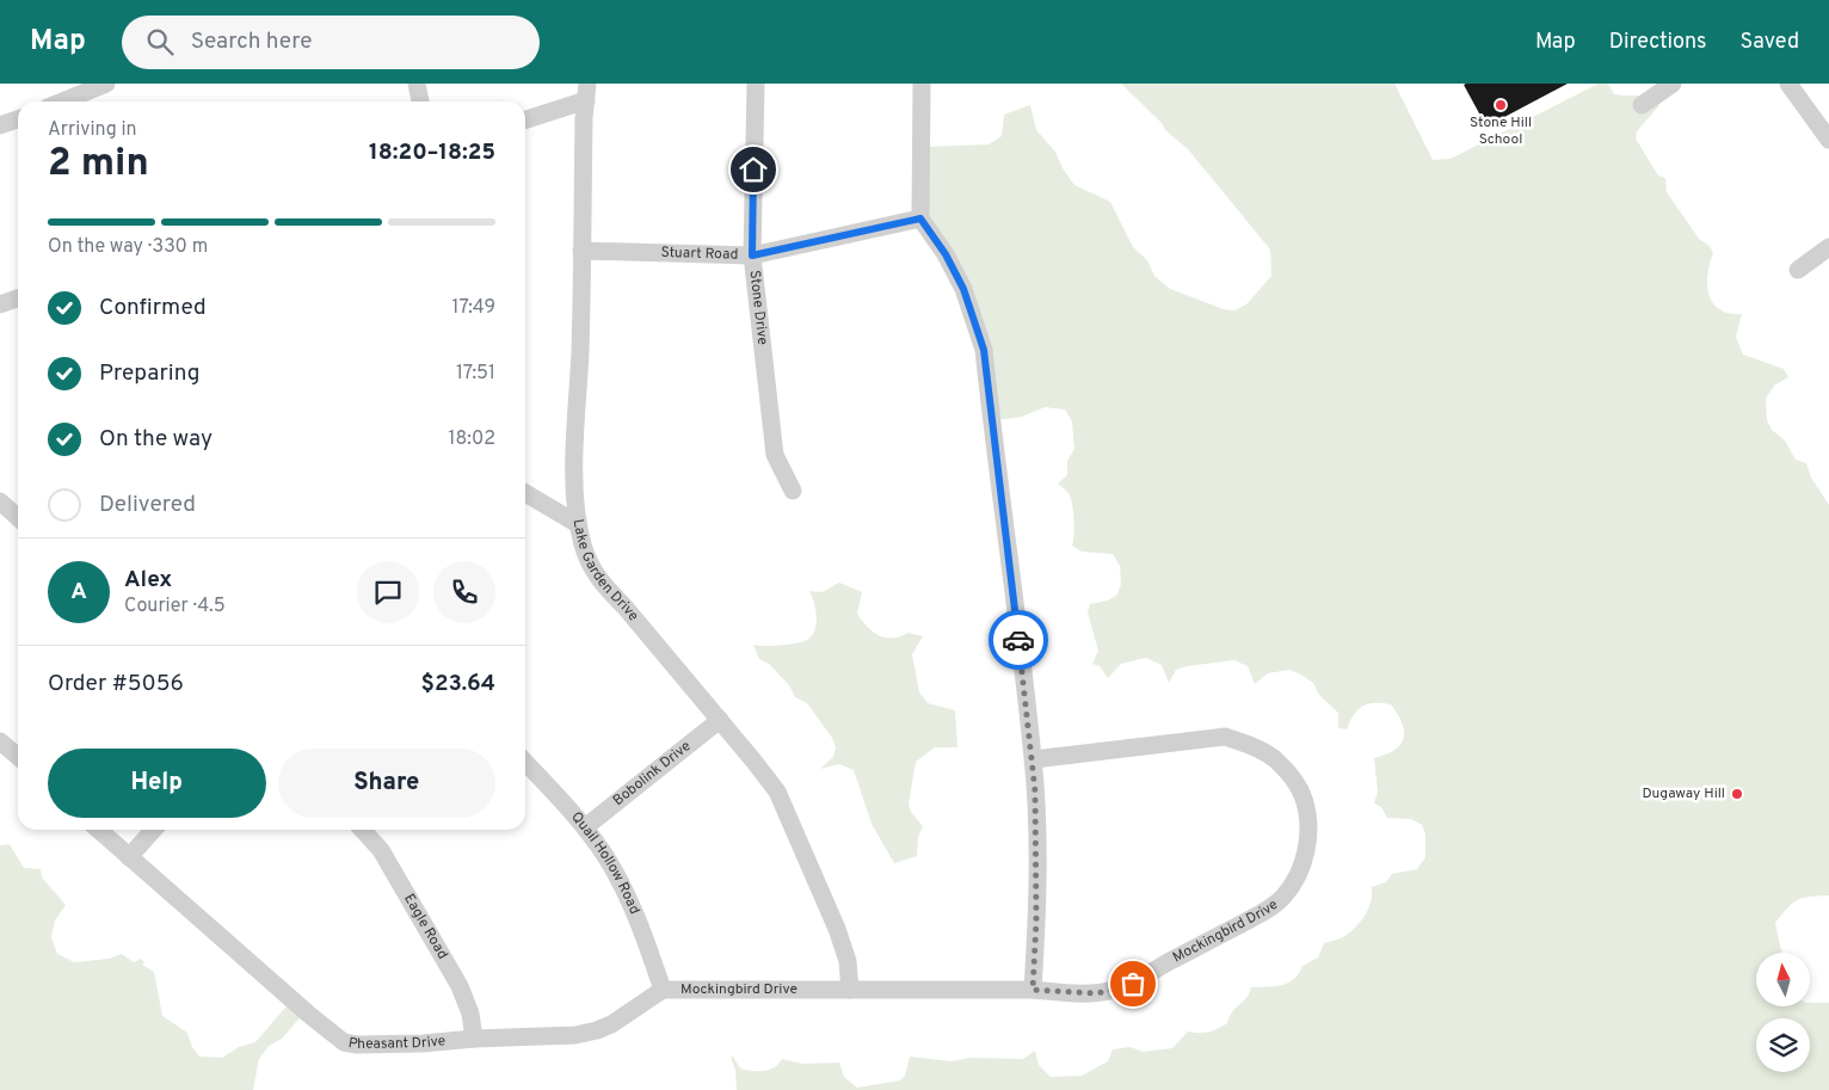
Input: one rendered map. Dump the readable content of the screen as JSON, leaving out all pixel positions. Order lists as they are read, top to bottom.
{
  "streets": {
    "street": [
      "Stuart Road",
      "Stone Drive",
      "Lake Garden Drive",
      "Bobolink Drive",
      "Quail Hollow Road",
      "Eagle Road",
      "Mockingbird Drive",
      "Pheasant Drive"
    ]
  },
  "crossings": [
    ["Stuart Road", "Stone Drive"],
    ["Stuart Road", "Lake Garden Drive"],
    ["Lake Garden Drive", "Bobolink Drive"],
    ["Lake Garden Drive", "Mockingbird Drive"],
    ["Bobolink Drive", "Quail Hollow Road"],
    ["Quail Hollow Road", "Mockingbird Drive"],
    ["Quail Hollow Road", "Pheasant Drive"],
    ["Eagle Road", "Pheasant Drive"],
    ["Mockingbird Drive", "Pheasant Drive"]
  ],
  "places": ["Stone Hill School", "Dugaway Hill"],
  "north": "top",
  "page": {
    "header": "Map",
    "search": "Search here",
    "nav": ["Map", "Directions", "Saved"],
    "heading": ["2 min", "Arriving in", "18:20–18:25"],
    "panel": [
      "Alex",
      "Courier · 4.5",
      "Order #5056",
      "$23.64"
    ],
    "bar": "On the way · 330 m",
    "list": [
      ["Confirmed", "17:49"],
      ["Preparing", "17:51"],
      ["On the way", "18:02"],
      "Delivered"
    ],
    "round": "A",
    "buttons": ["Help", "Share"]
  }
}
